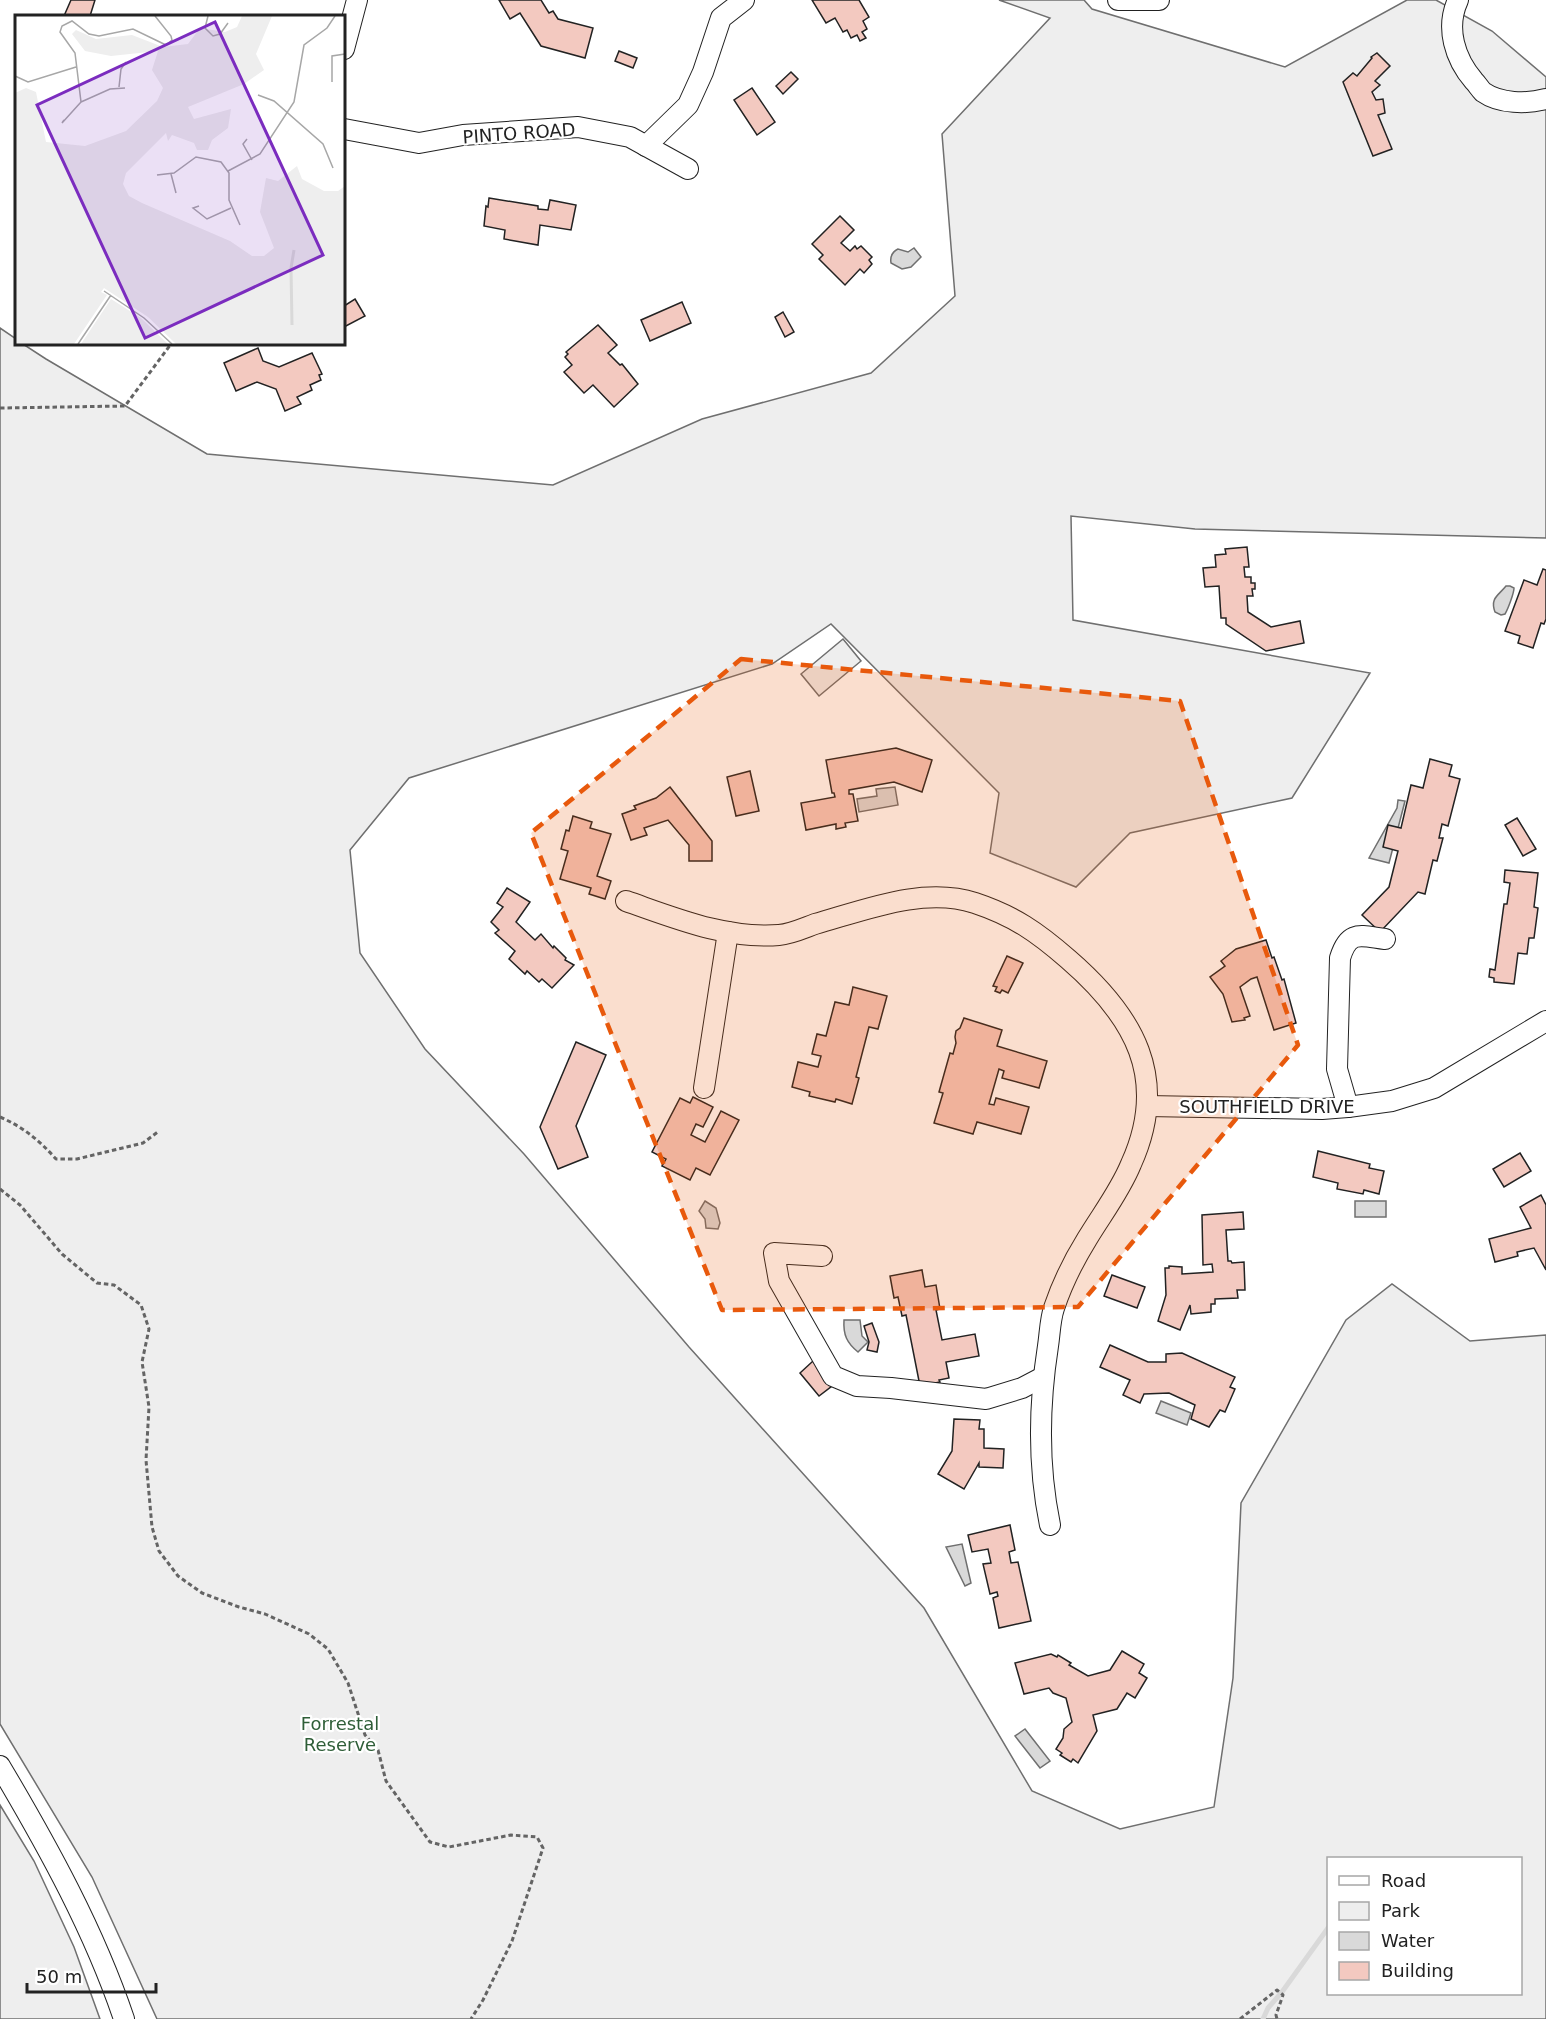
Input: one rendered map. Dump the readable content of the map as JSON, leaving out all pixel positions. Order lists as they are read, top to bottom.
{
  "streets": {
    "street": ["PINTO ROAD", "SOUTHFIELD DRIVE"]
  },
  "parks": ["Forrestal Reserve"],
  "legend": [
    "Road",
    "Park",
    "Water",
    "Building"
  ],
  "scale_bar": "50 m"
}
